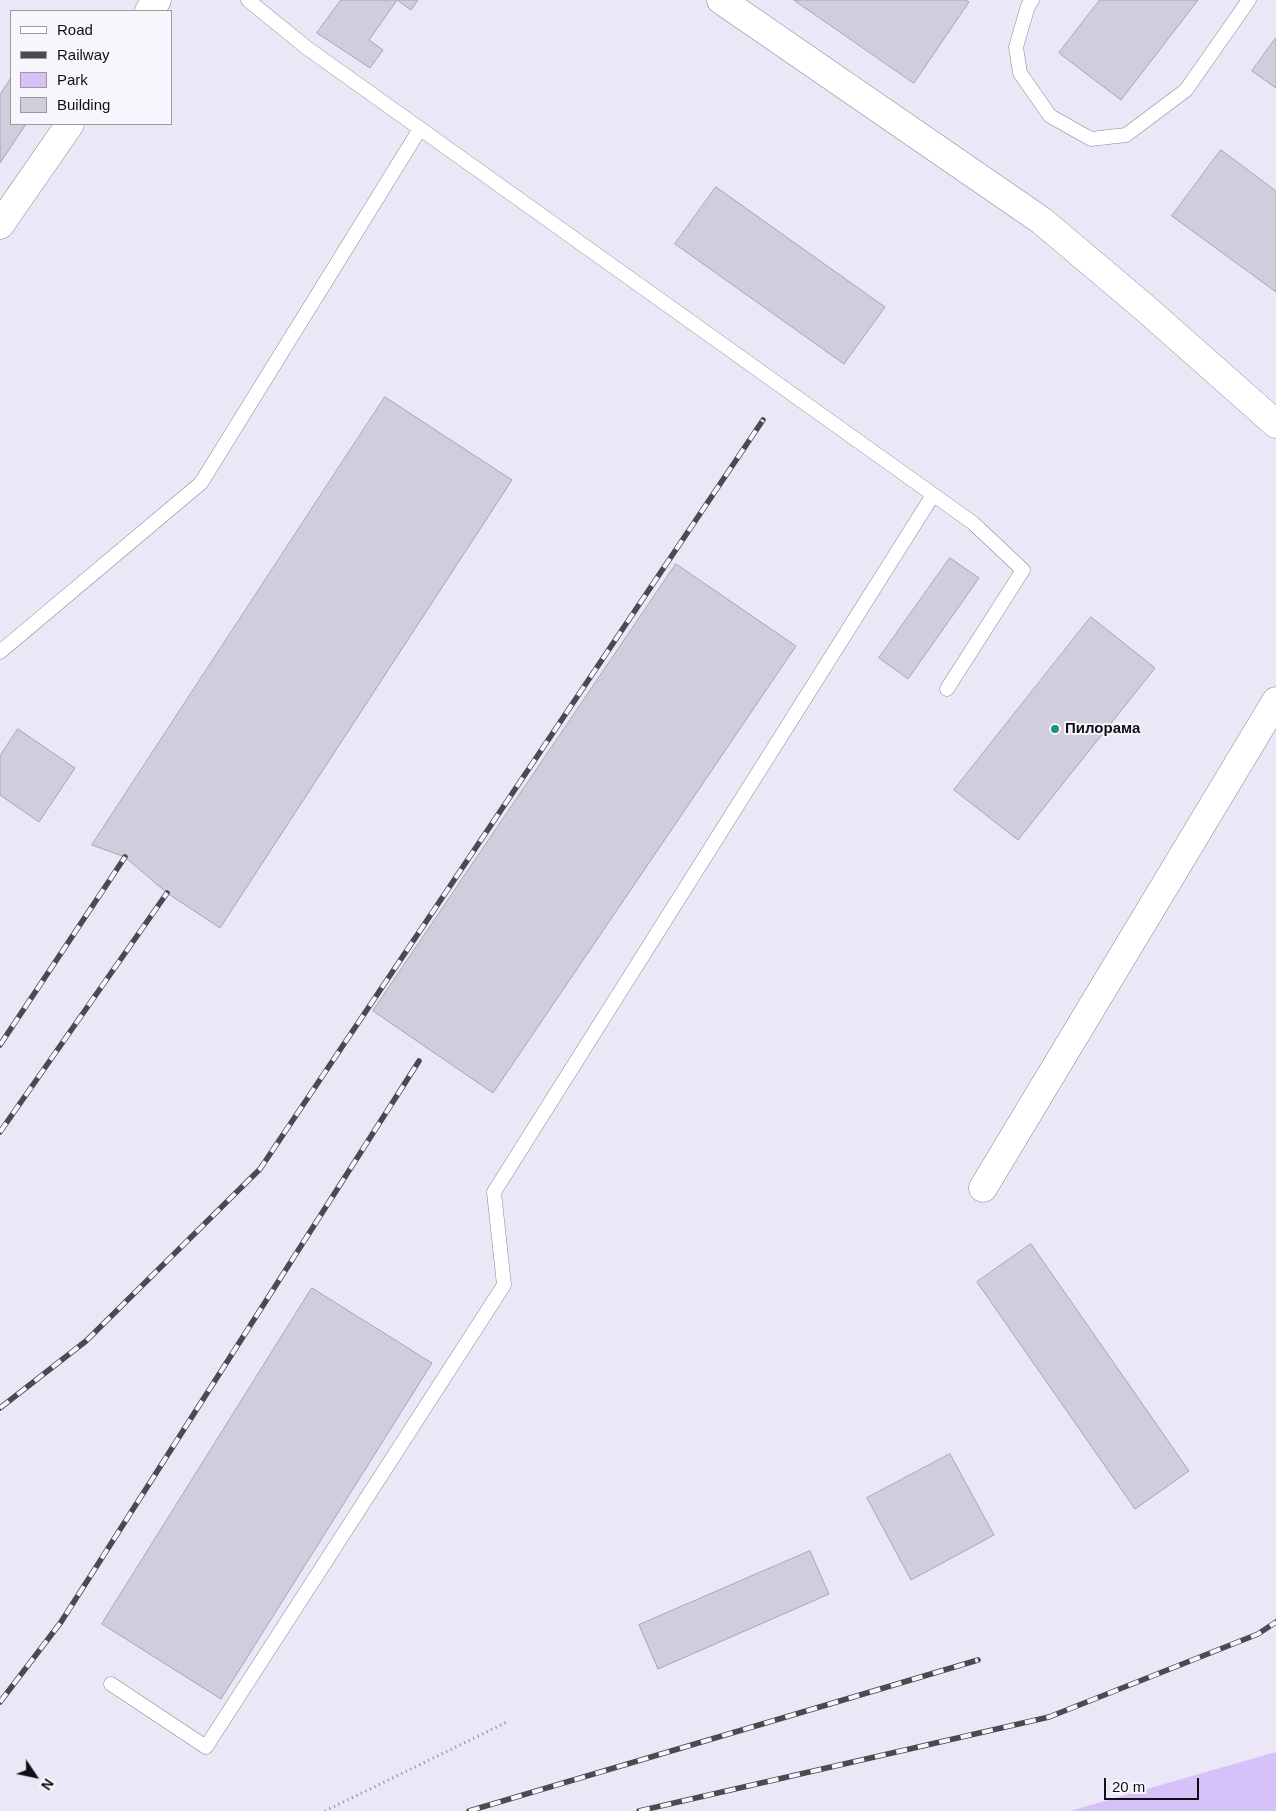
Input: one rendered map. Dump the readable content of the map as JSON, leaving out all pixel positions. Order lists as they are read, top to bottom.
{
  "places": ["Пилорама"],
  "legend": [
    "Road",
    "Railway",
    "Park",
    "Building"
  ],
  "scale_bar": "20 m",
  "north": "bottom right"
}
